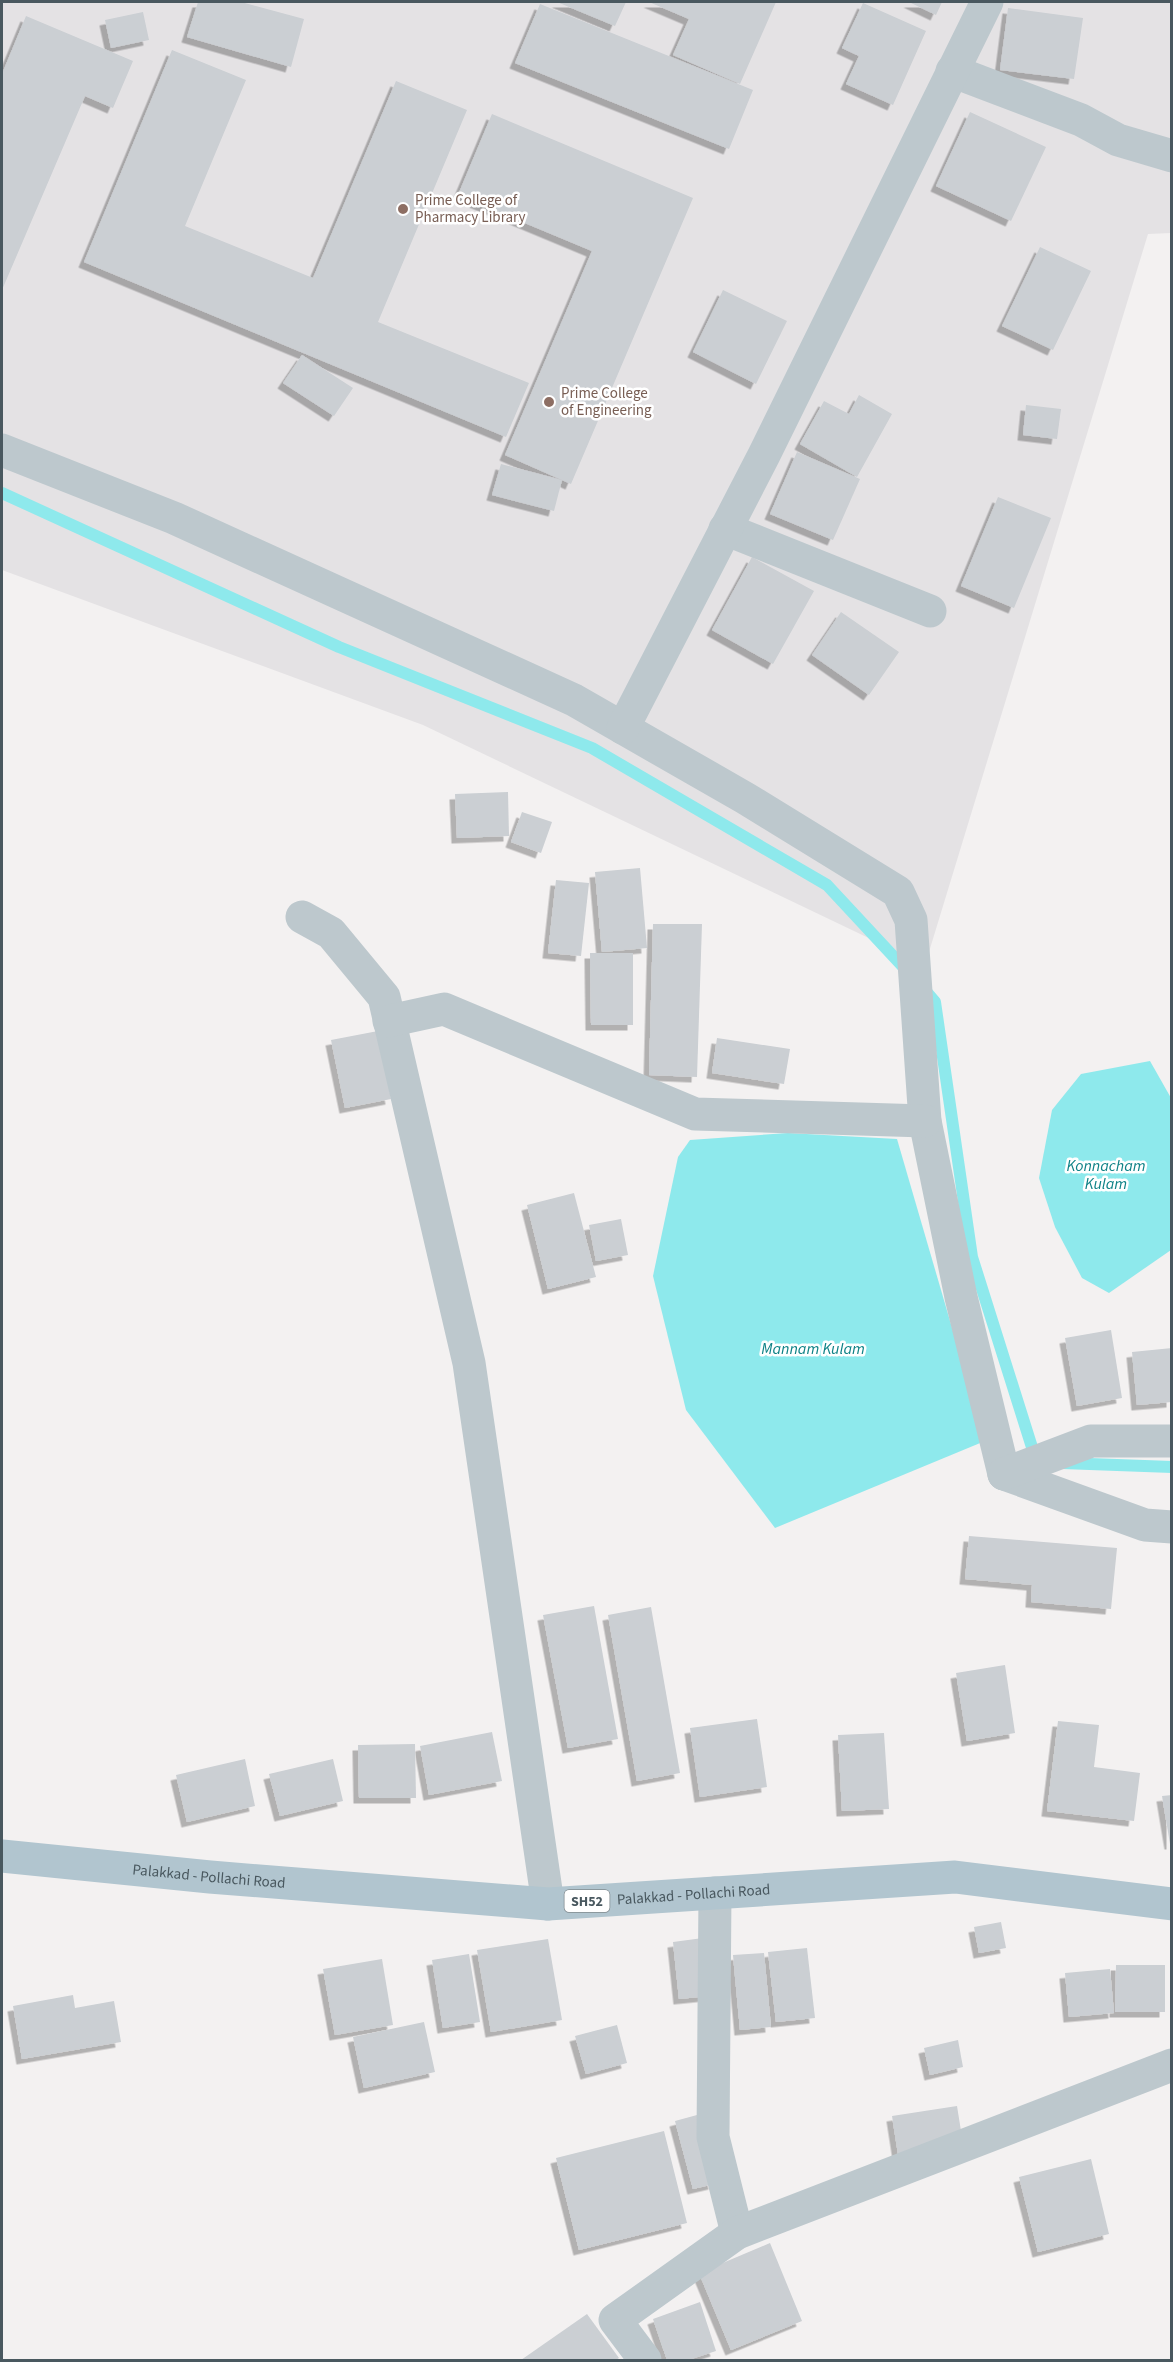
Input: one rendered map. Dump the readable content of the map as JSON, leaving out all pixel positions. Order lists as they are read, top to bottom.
{
  "streets": {
    "main road": ["Palakkad - Pollachi Road", "SH52"]
  },
  "water": ["Konnacham Kulam", "Mannam Kulam"],
  "places": ["Prime College of Pharmacy Library", "Prime College of Engineering"]
}
